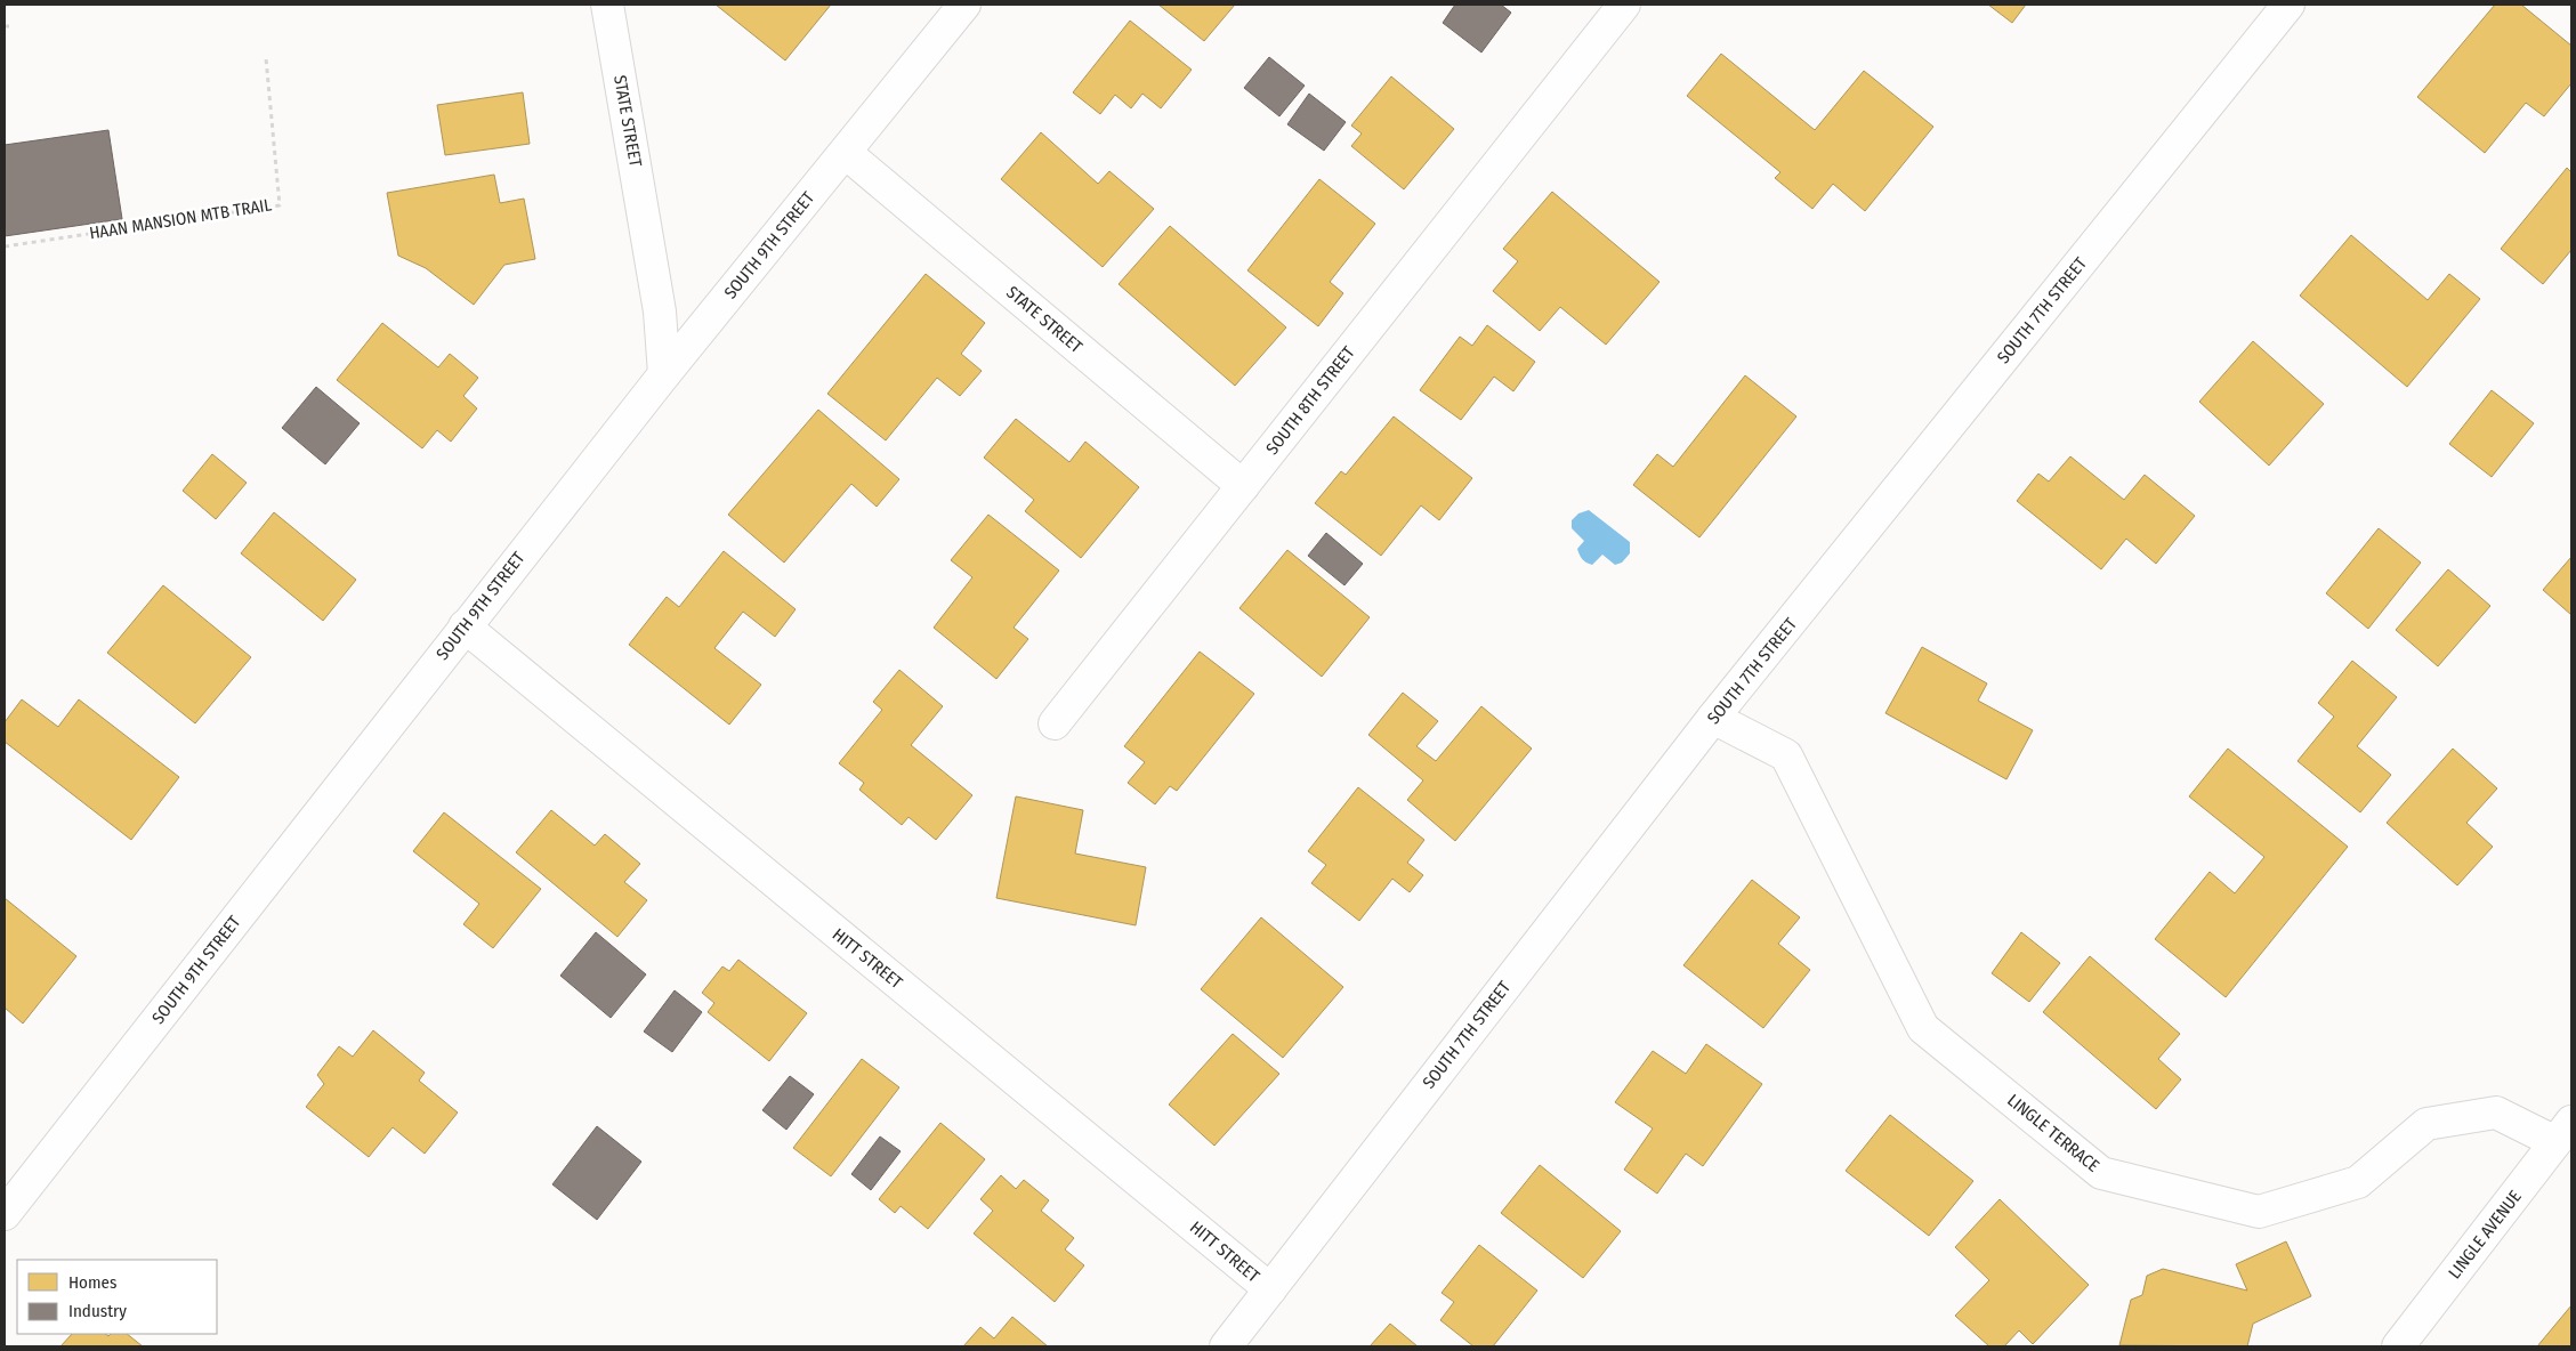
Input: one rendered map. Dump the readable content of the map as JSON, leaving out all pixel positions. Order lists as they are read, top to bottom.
{
  "streets": {
    "street": [
      "STATE STREET",
      "SOUTH 9TH STREET",
      "SOUTH 7TH STREET",
      "SOUTH 8TH STREET",
      "HITT STREET",
      "LINGLE TERRACE",
      "LINGLE AVENUE"
    ],
    "path": ["HAAN MANSION MTB TRAIL"]
  },
  "crossings": [
    ["STATE STREET", "SOUTH 9TH STREET"],
    ["STATE STREET", "SOUTH 8TH STREET"],
    ["SOUTH 9TH STREET", "HITT STREET"],
    ["SOUTH 7TH STREET", "HITT STREET"],
    ["SOUTH 7TH STREET", "LINGLE TERRACE"],
    ["LINGLE TERRACE", "LINGLE AVENUE"]
  ],
  "legend": ["Homes", "Industry"]
}
